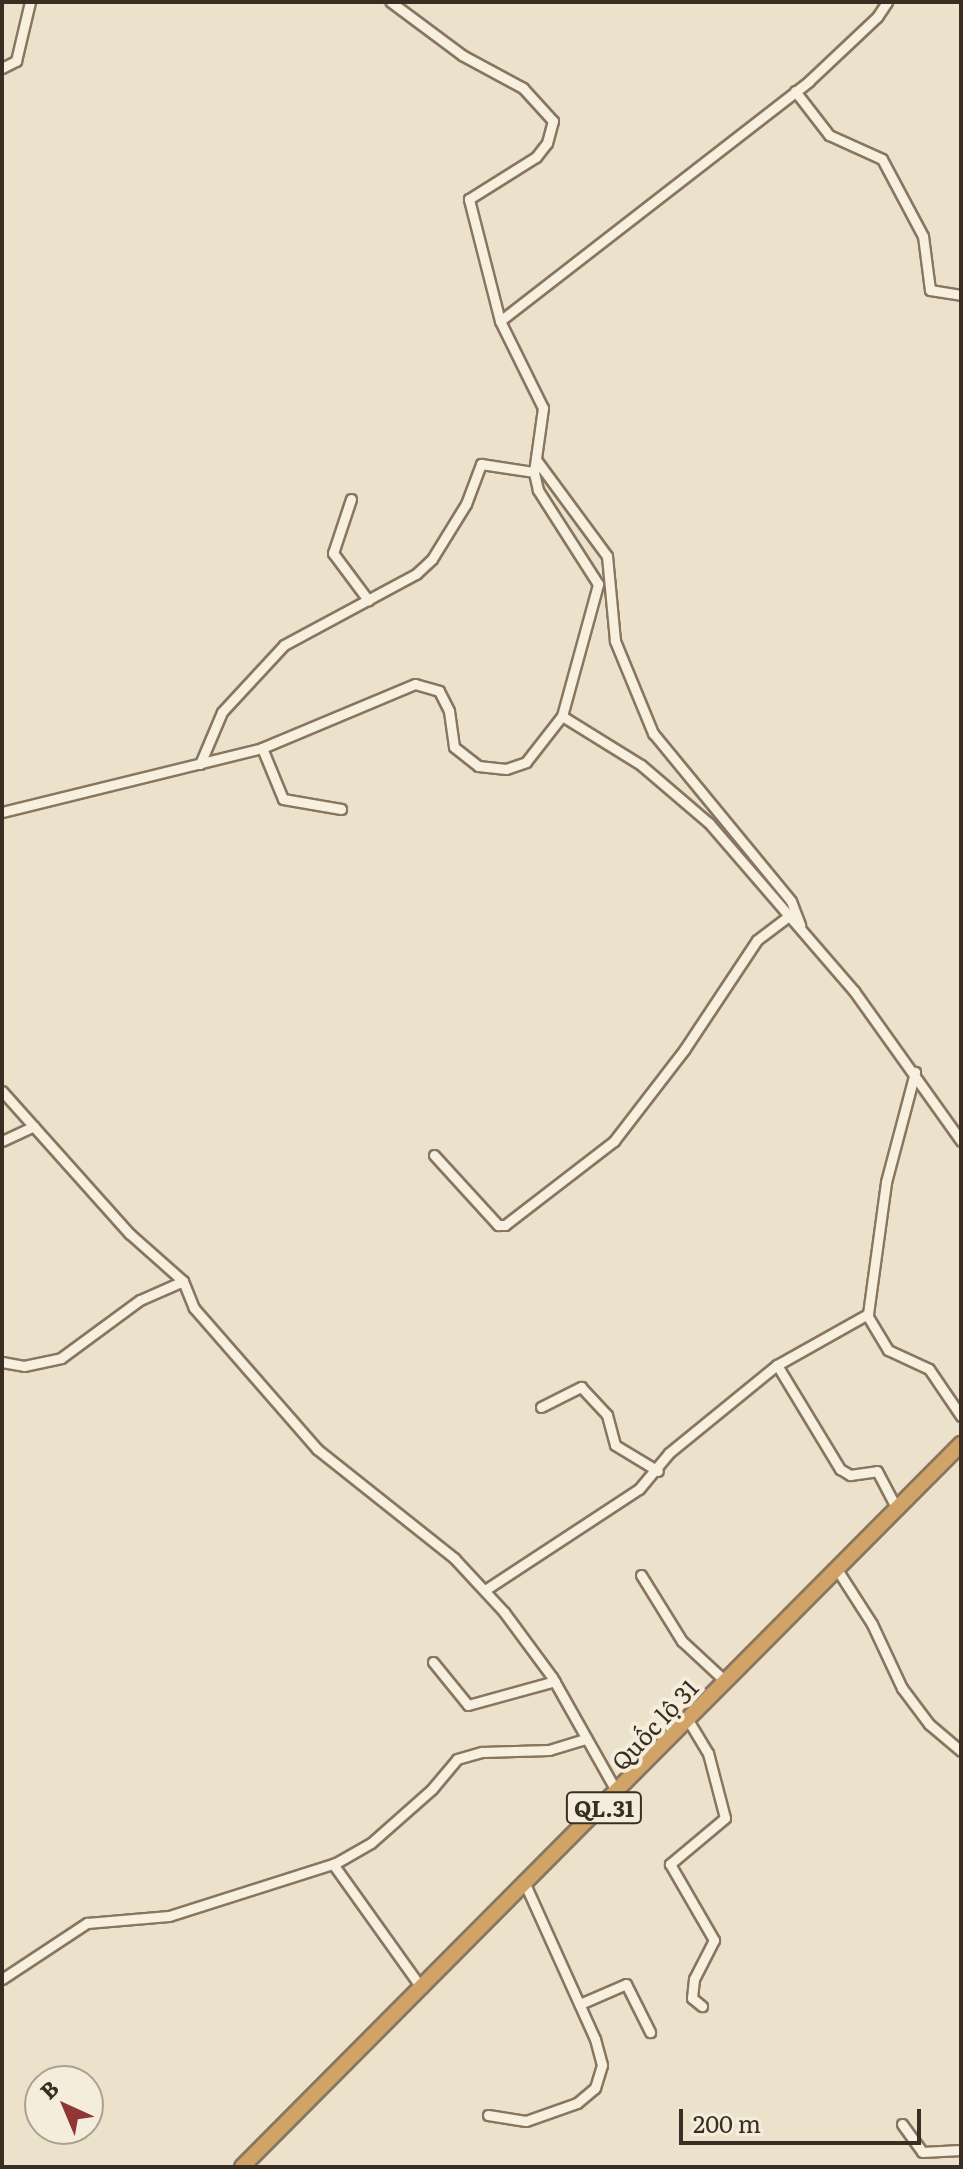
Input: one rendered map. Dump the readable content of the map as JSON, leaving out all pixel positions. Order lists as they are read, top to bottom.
{
  "streets": {
    "highway": ["Quốc lộ 31", "QL.31"]
  },
  "scale_bar": "200 m",
  "north": "top left"
}
